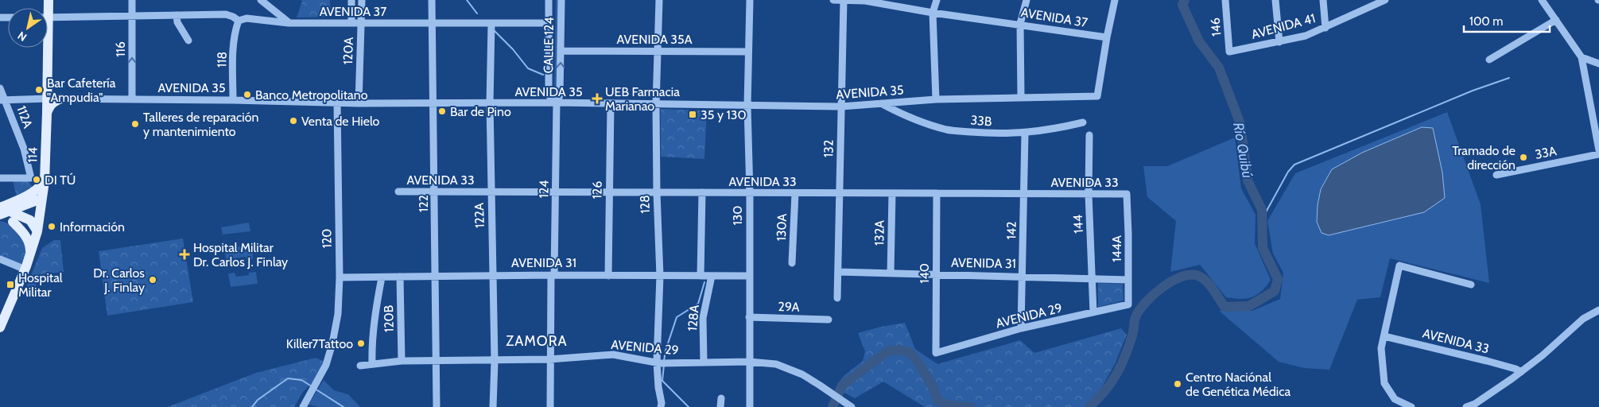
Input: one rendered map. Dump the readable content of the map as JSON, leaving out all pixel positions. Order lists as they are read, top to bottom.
{
  "streets": {
    "main road": ["114"],
    "street": [
      "AVENIDA 37",
      "AVENIDA 41",
      "146",
      "AVENIDA 35A",
      "CALLE 124",
      "116",
      "120A",
      "118",
      "AVENIDA 35",
      "112A",
      "33B",
      "132",
      "33A",
      "AVENIDA 33",
      "124",
      "126",
      "122",
      "128",
      "122A",
      "130",
      "144",
      "130A",
      "142",
      "132A",
      "120",
      "144A",
      "AVENIDA 31",
      "140",
      "29A",
      "AVENIDA 29",
      "128A",
      "120B"
    ]
  },
  "crossings": [
    ["AVENIDA 37", "CALLE 124"],
    ["AVENIDA 37", "116"],
    ["AVENIDA 37", "120A"],
    ["AVENIDA 37", "118"],
    ["AVENIDA 37", "AVENIDA 35"],
    ["AVENIDA 37", "132"],
    ["AVENIDA 37", "122"],
    ["AVENIDA 37", "122A"],
    ["AVENIDA 41", "146"],
    ["AVENIDA 35A", "CALLE 124"],
    ["AVENIDA 35A", "128"],
    ["AVENIDA 35A", "130"],
    ["CALLE 124", "AVENIDA 35"],
    ["CALLE 124", "124"],
    ["116", "AVENIDA 35"],
    ["120A", "AVENIDA 35"],
    ["118", "AVENIDA 35"],
    ["AVENIDA 35", "112A"],
    ["AVENIDA 35", "33B"],
    ["AVENIDA 35", "132"],
    ["AVENIDA 35", "114"],
    ["AVENIDA 35", "124"],
    ["AVENIDA 35", "126"],
    ["AVENIDA 35", "122"],
    ["AVENIDA 35", "128"],
    ["AVENIDA 35", "122A"],
    ["AVENIDA 35", "130"],
    ["AVENIDA 35", "120"],
    ["33B", "142"],
    ["132", "AVENIDA 33"],
    ["132", "AVENIDA 31"],
    ["AVENIDA 33", "124"],
    ["AVENIDA 33", "126"],
    ["AVENIDA 33", "122"],
    ["AVENIDA 33", "128"],
    ["AVENIDA 33", "122A"],
    ["AVENIDA 33", "130"],
    ["AVENIDA 33", "144"],
    ["AVENIDA 33", "130A"],
    ["AVENIDA 33", "142"],
    ["AVENIDA 33", "132A"],
    ["AVENIDA 33", "144A"],
    ["AVENIDA 33", "140"],
    ["124", "AVENIDA 31"],
    ["124", "AVENIDA 29"],
    ["126", "AVENIDA 31"],
    ["122", "AVENIDA 31"],
    ["122", "AVENIDA 29"],
    ["128", "AVENIDA 31"],
    ["128", "AVENIDA 29"],
    ["122A", "AVENIDA 31"],
    ["122A", "AVENIDA 29"],
    ["130", "AVENIDA 31"],
    ["130", "29A"],
    ["130", "AVENIDA 29"],
    ["144", "AVENIDA 31"],
    ["144", "AVENIDA 29"],
    ["142", "AVENIDA 31"],
    ["142", "AVENIDA 29"],
    ["132A", "AVENIDA 31"],
    ["120", "AVENIDA 31"],
    ["144A", "AVENIDA 31"],
    ["144A", "AVENIDA 29"],
    ["AVENIDA 31", "140"],
    ["AVENIDA 31", "128A"],
    ["AVENIDA 31", "120B"],
    ["140", "AVENIDA 29"],
    ["AVENIDA 29", "128A"],
    ["AVENIDA 29", "120B"]
  ],
  "one_way": ["116"],
  "districts": ["ZAMORA"],
  "water": ["Río Quibú"],
  "places": {
    "other": [
      "Bar Cafetería \"Ampudia\"",
      "Banco Metropolitano",
      "Bar de Pino",
      "Venta de Hielo",
      "Talleres de reparación y mantenimiento",
      "Tramado de dirección",
      "DI TÚ",
      "Información",
      "Dr. Carlos J. Finlay",
      "Killer7Tattoo",
      "Centro Naciónal de Genética Médica"
    ],
    "health": ["UEB Farmacia Marianao", "Hospital Militar Dr. Carlos J. Finlay"],
    "transit": ["35 y 130", "Hospital Militar"]
  },
  "scale_bar": "100 m",
  "north": "bottom left"
}
